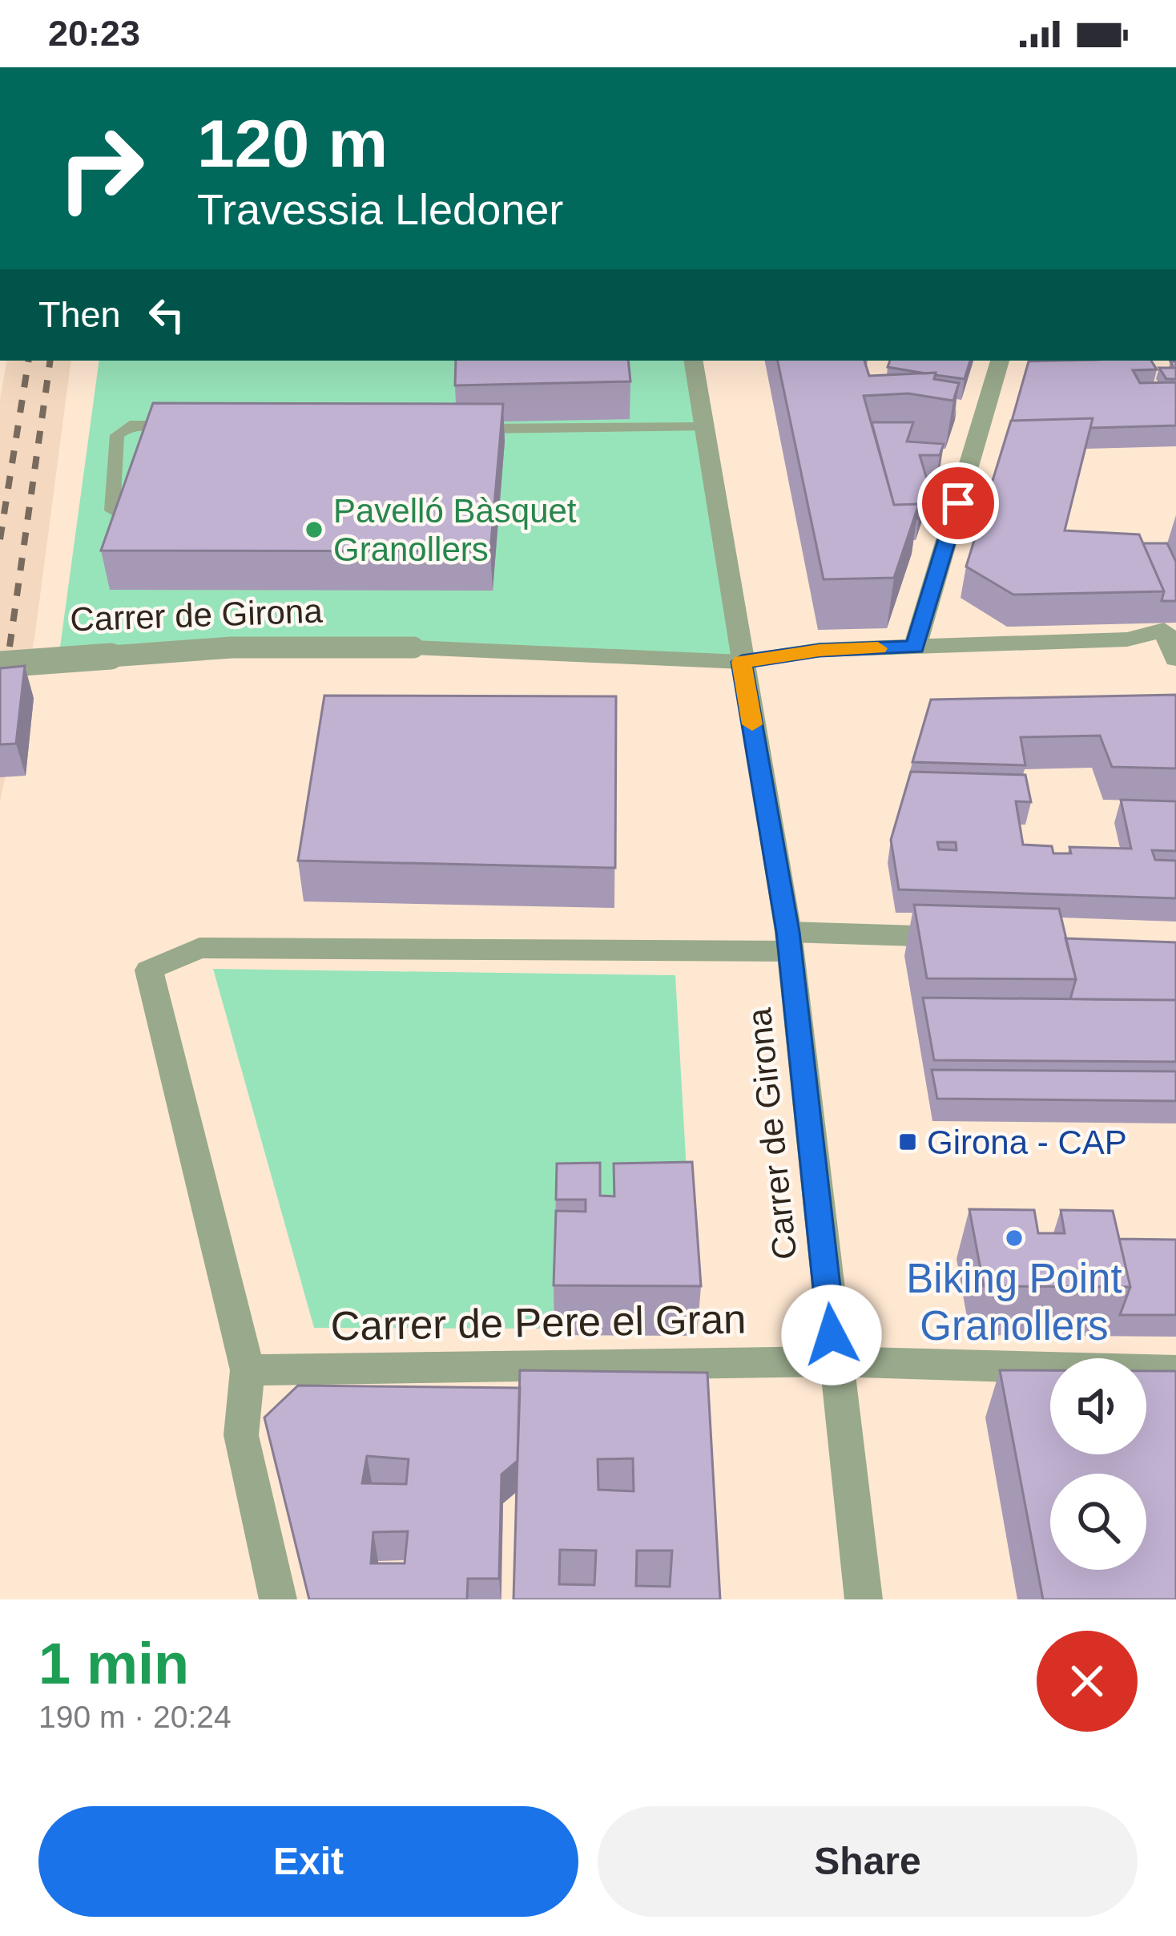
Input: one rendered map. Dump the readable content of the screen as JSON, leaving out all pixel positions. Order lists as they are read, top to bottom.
{
  "streets": {
    "street": ["Carrer de Girona", "Carrer de Pere el Gran"]
  },
  "crossings": [
    ["Carrer de Girona", "Carrer de Pere el Gran"]
  ],
  "places": {
    "other": ["Pavelló Bàsquet Granollers", "Biking Point Granollers"],
    "transit": ["Girona - CAP"]
  },
  "page": {
    "status": "20:23",
    "turn": ["120 m", "Travessia Lledoner"],
    "then": "Then",
    "heading": ["1 min", "190 m · 20:24"],
    "buttons": ["Exit", "Share"]
  }
}
